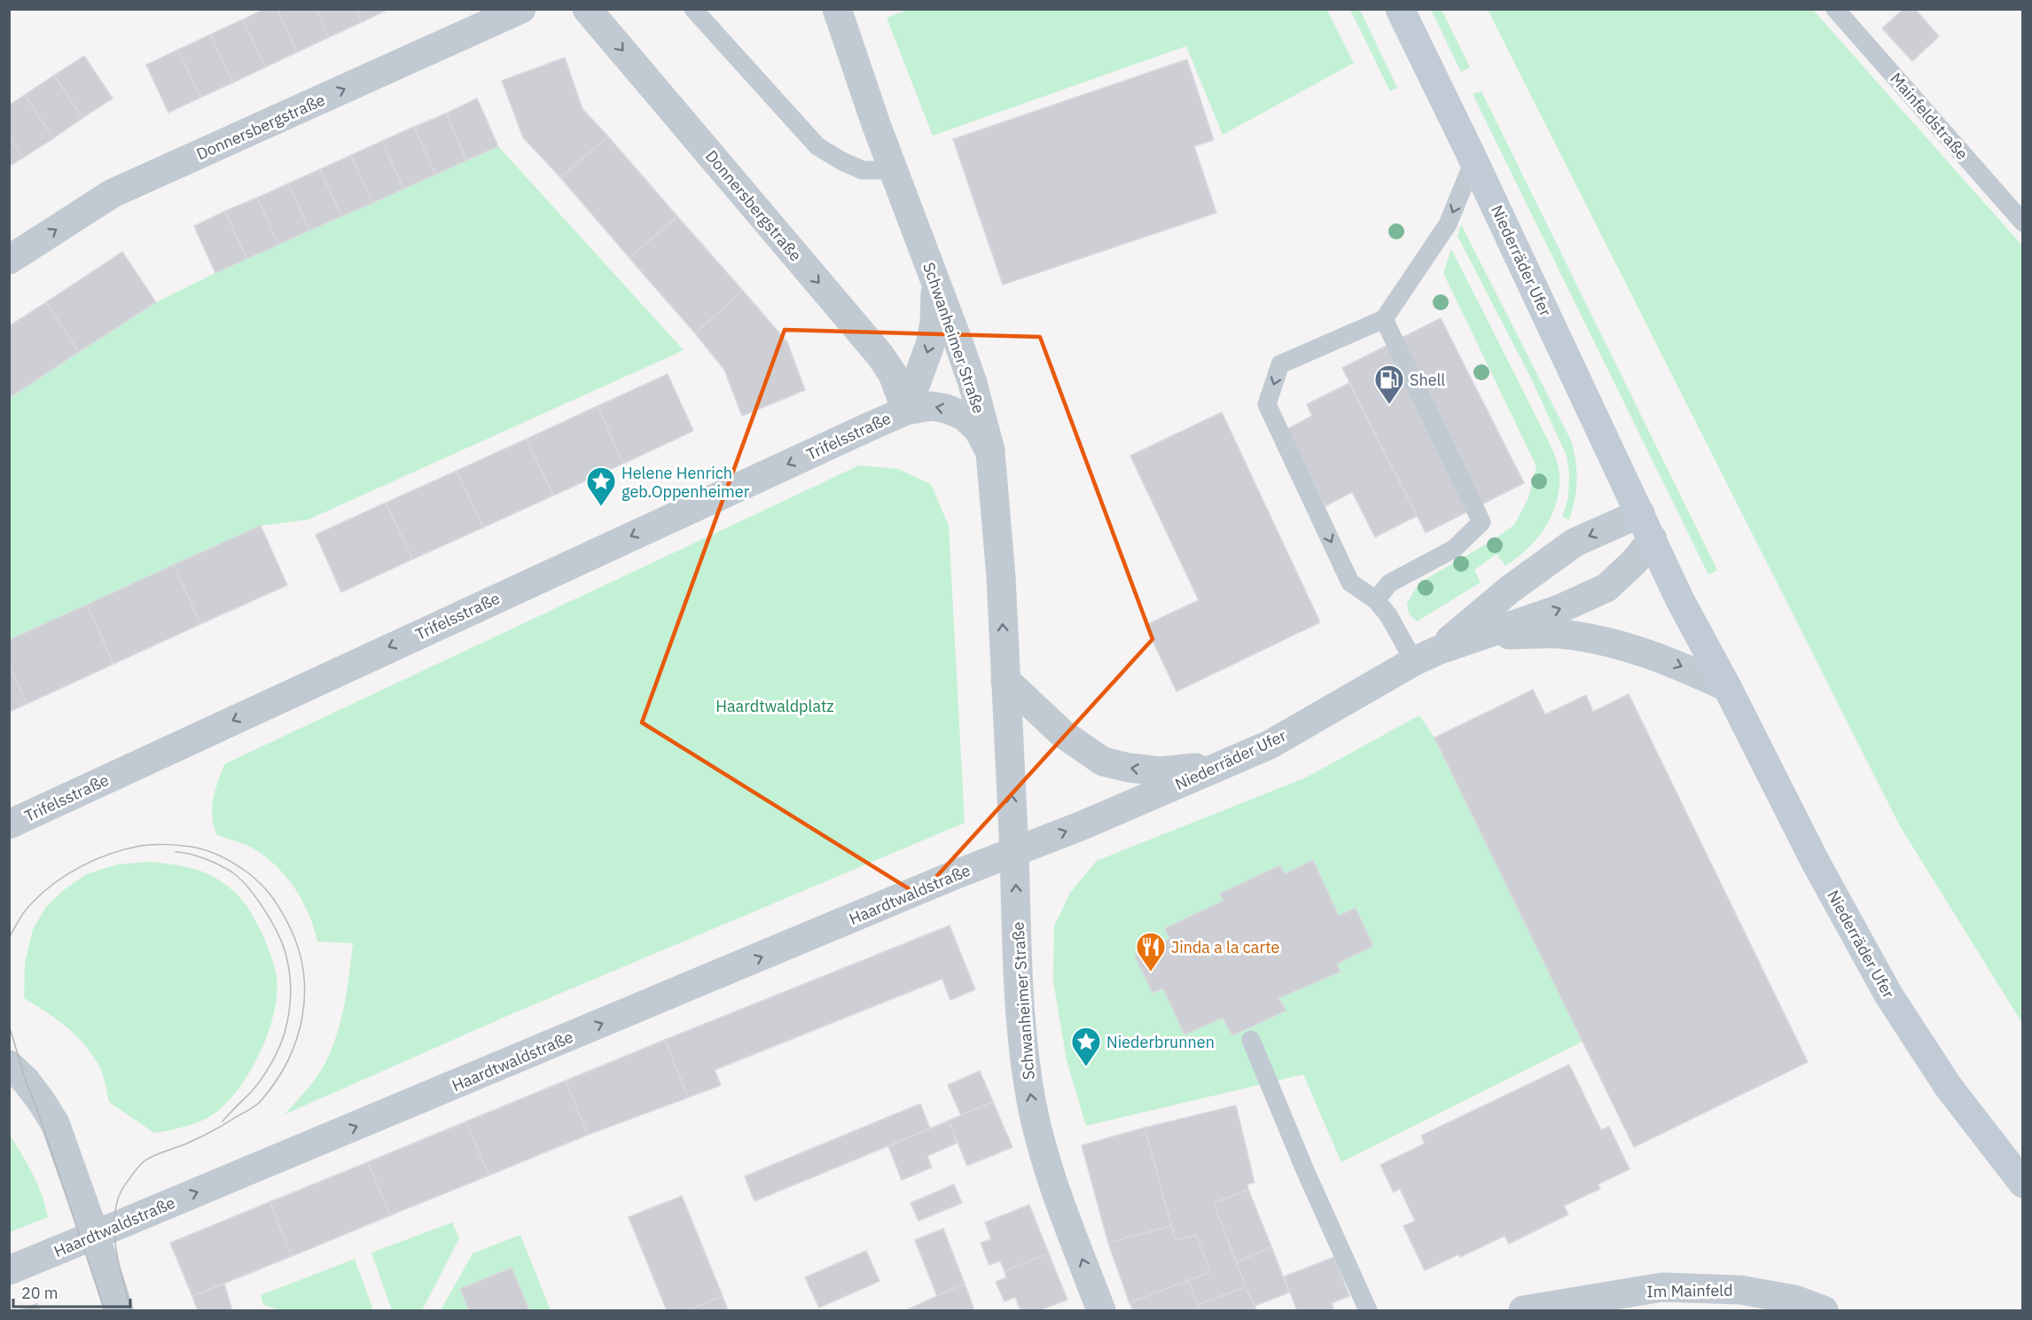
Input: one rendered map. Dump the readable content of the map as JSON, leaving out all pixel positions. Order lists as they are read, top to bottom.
{
  "streets": {
    "main road": ["Niederräder Ufer"],
    "street": [
      "Donnersbergstraße",
      "Schwanheimer Straße",
      "Trifelsstraße",
      "Haardtwaldstraße",
      "Im Mainfeld"
    ],
    "lane": ["Mainfeldstraße"]
  },
  "crossings": [
    ["Donnersbergstraße", "Trifelsstraße"],
    ["Niederräder Ufer", "Schwanheimer Straße"],
    ["Niederräder Ufer", "Haardtwaldstraße"],
    ["Schwanheimer Straße", "Trifelsstraße"],
    ["Schwanheimer Straße", "Haardtwaldstraße"]
  ],
  "one_way": ["Schwanheimer Straße", "Trifelsstraße", "Haardtwaldstraße"],
  "parks": ["Haardtwaldplatz"],
  "places": {
    "fuel station": ["Shell"],
    "place": ["Helene Henrich geb.Oppenheimer", "Niederbrunnen"],
    "restaurant": ["Jinda a la carte"]
  },
  "scale_bar": "20 m"
}
